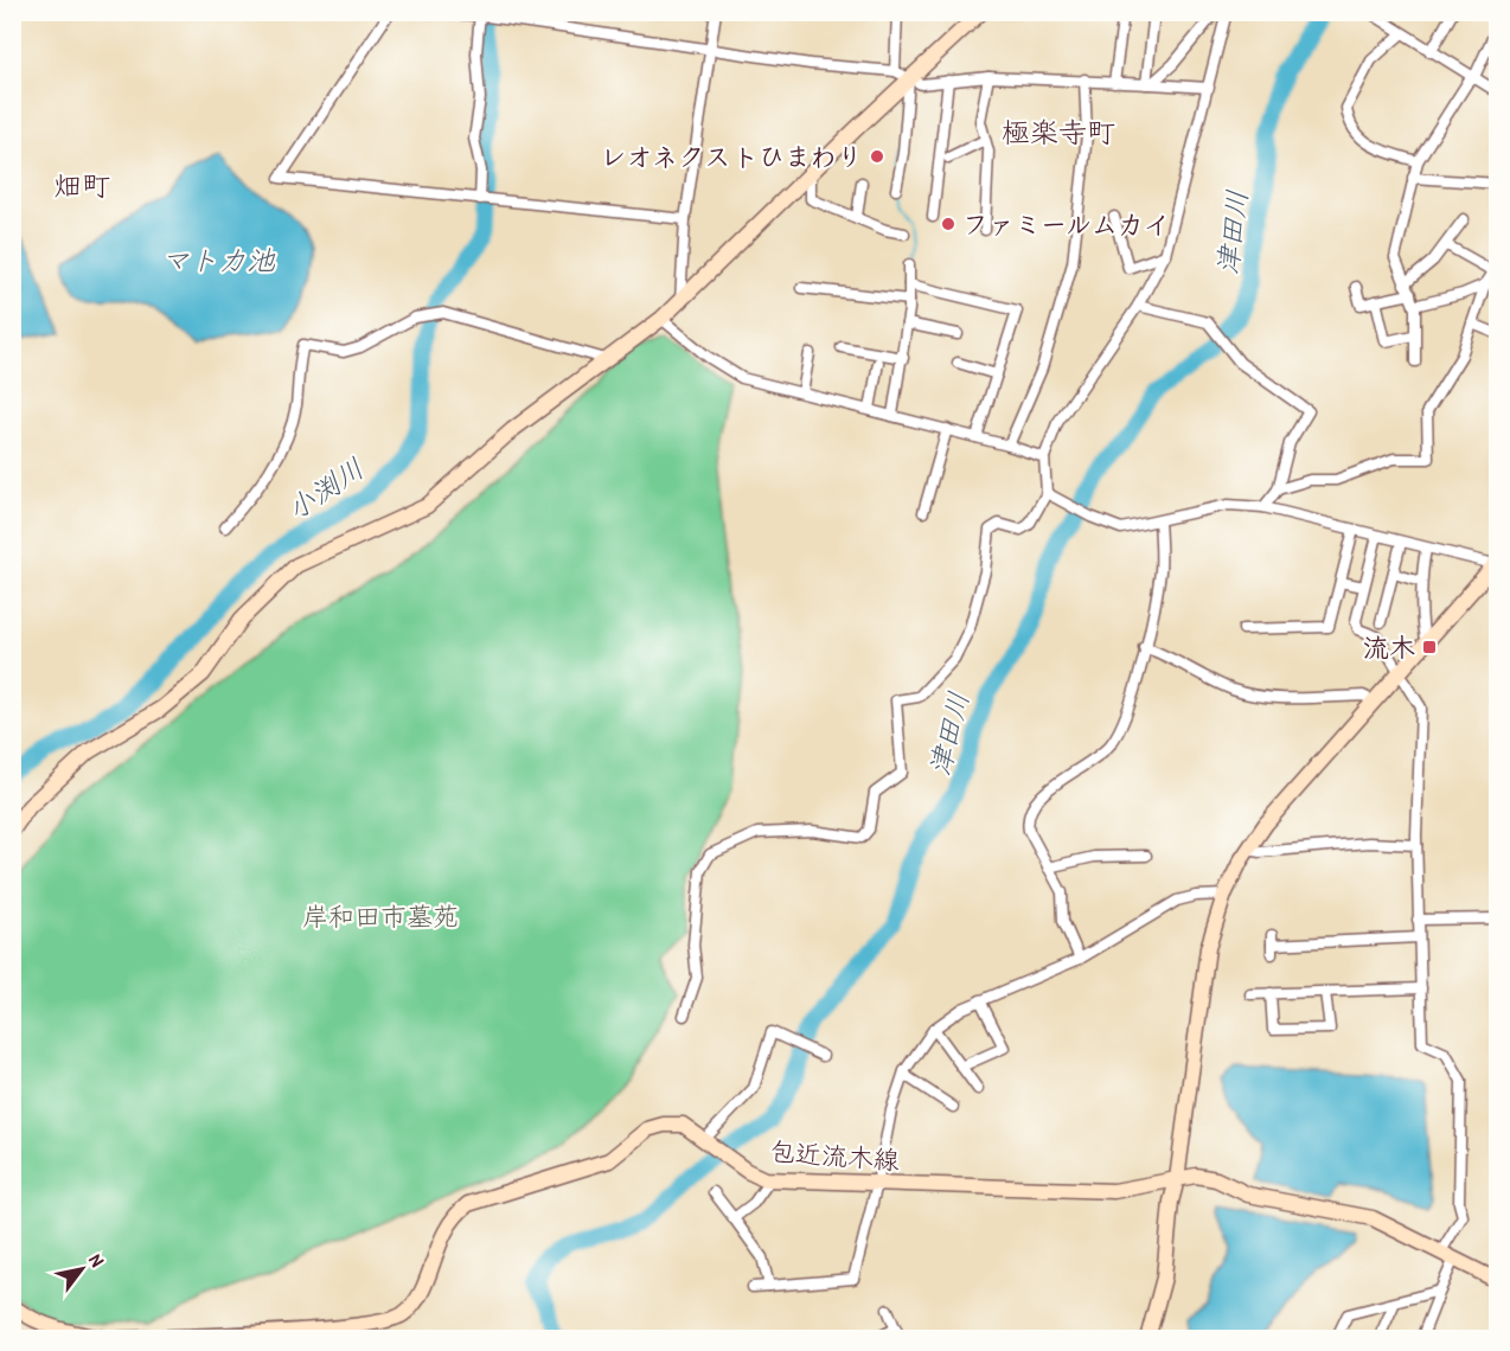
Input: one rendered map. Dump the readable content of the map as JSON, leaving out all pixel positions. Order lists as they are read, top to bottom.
{
  "streets": {
    "street": ["包近流木線"]
  },
  "districts": ["極楽寺町", "畑町"],
  "water": ["津田川", "マトカ池", "小渕川"],
  "parks": ["岸和田市墓苑"],
  "places": {
    "other": ["レオネクストひまわり", "ファミールムカイ"],
    "transit": ["流木"]
  },
  "north": "top right"
}
